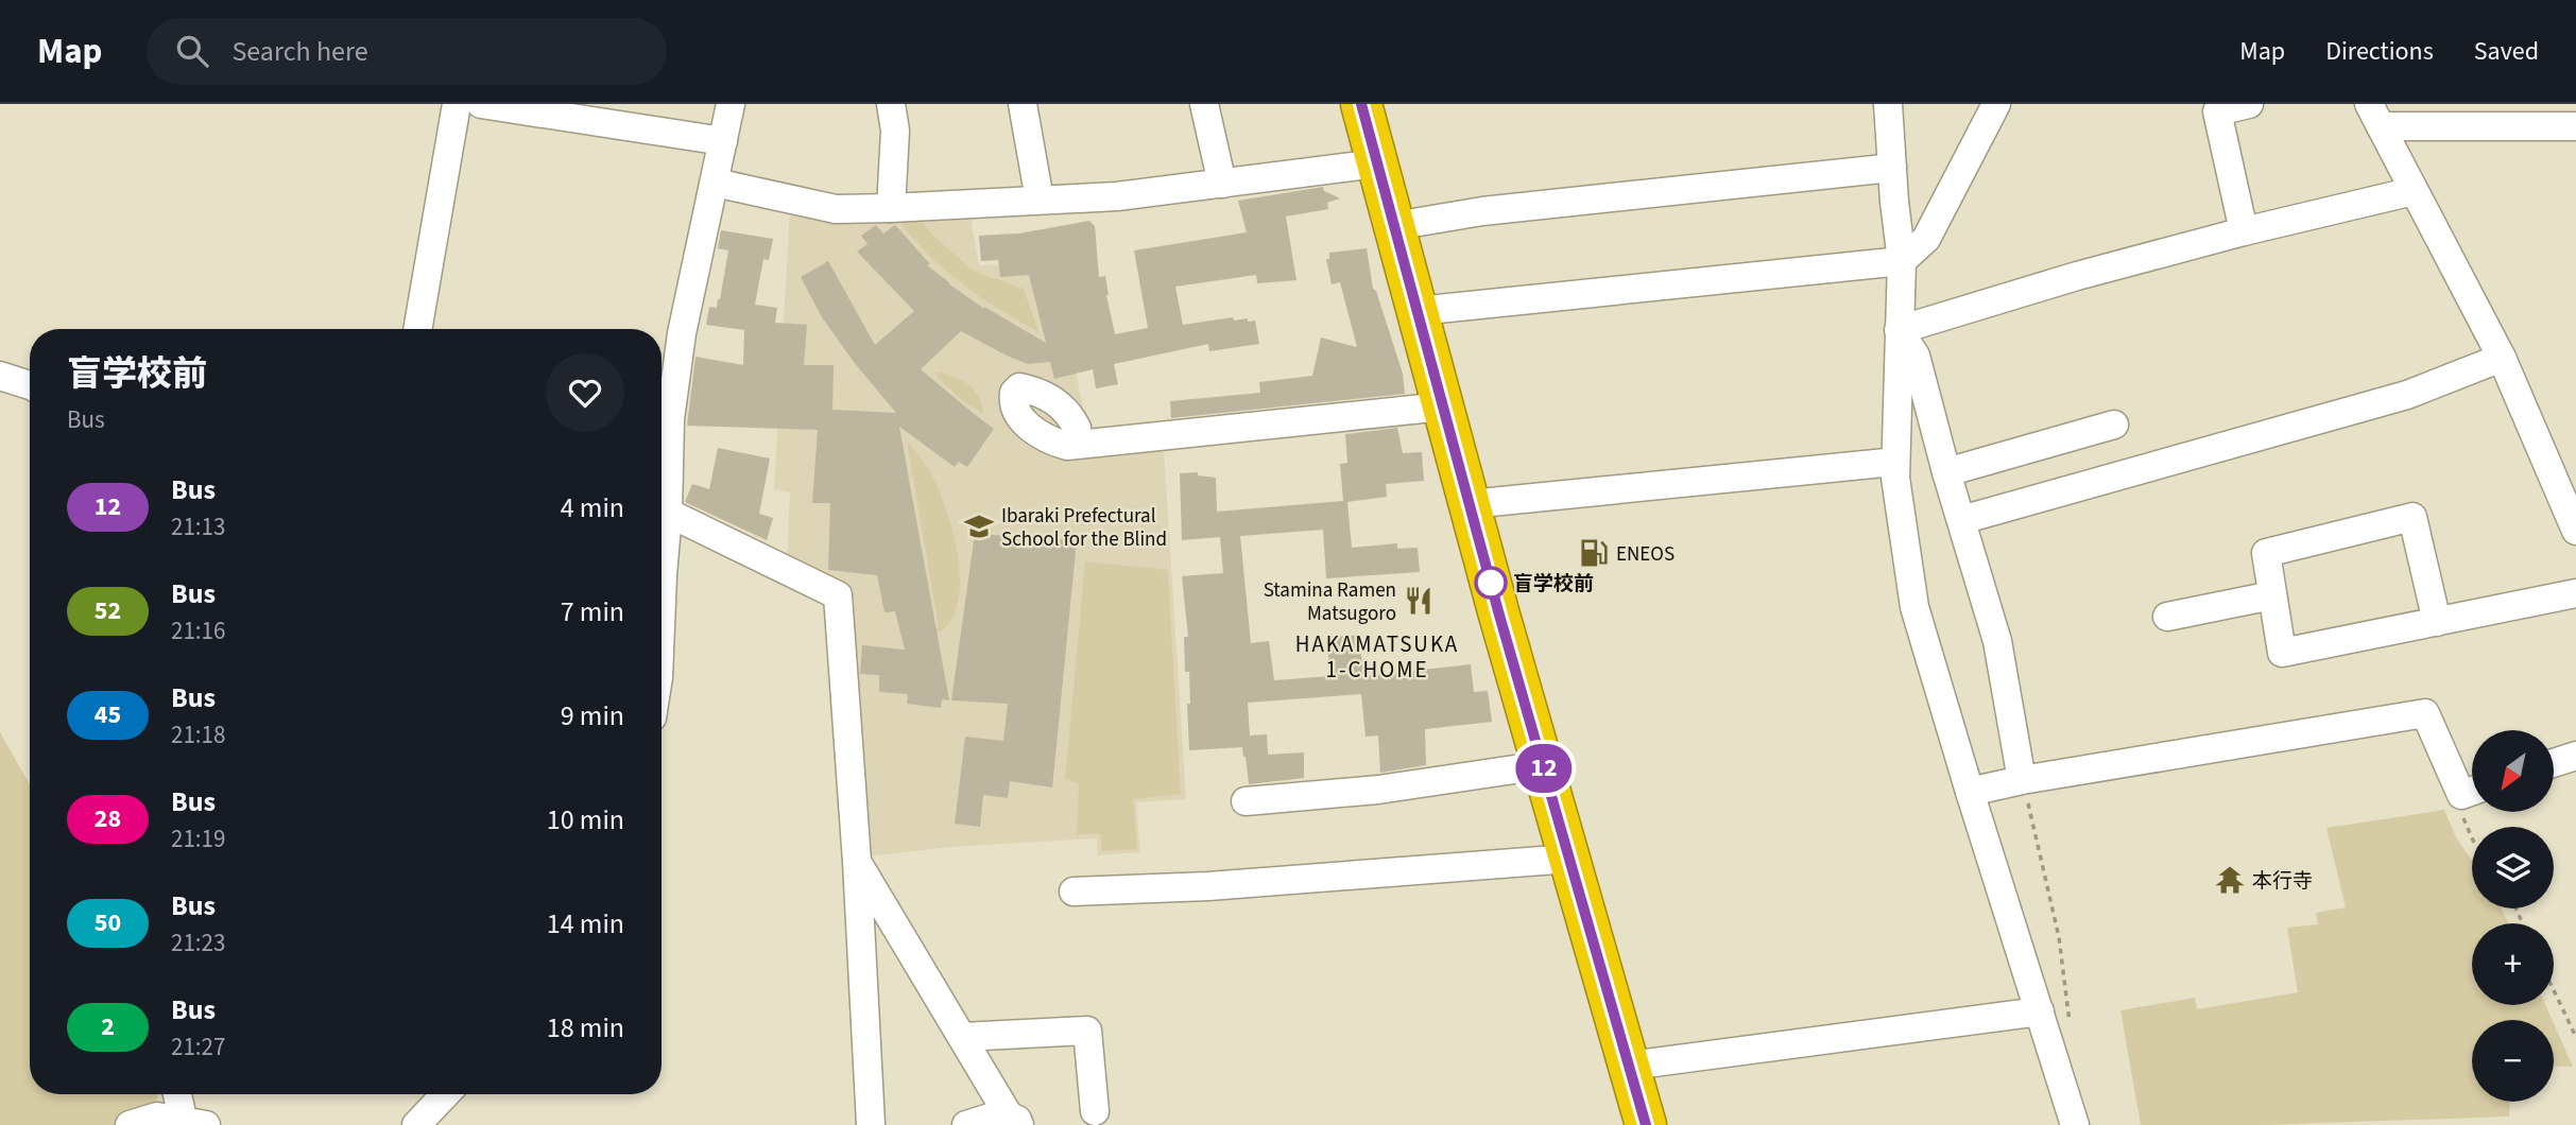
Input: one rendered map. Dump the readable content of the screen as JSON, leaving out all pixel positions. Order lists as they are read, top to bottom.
{
  "districts": ["HAKAMATSUKA 1-CHOME"],
  "places": {
    "school or university": ["Ibaraki Prefectural School for the Blind"],
    "fuel station": ["ENEOS"],
    "other": ["盲学校前"],
    "restaurant": ["Stamina Ramen Matsugoro"],
    "temple": ["本行寺"]
  },
  "lines": ["bus line 12"],
  "north": "bottom left",
  "page": {
    "header": "Map",
    "search": "Search here",
    "nav": ["Map", "Directions", "Saved"],
    "on_map": "12",
    "heading": ["盲学校前", "Bus"],
    "list": [
      {
        "mark": "12",
        "name": "Bus",
        "note": "21:13",
        "value": "4 min"
      },
      {
        "mark": "52",
        "name": "Bus",
        "note": "21:16",
        "value": "7 min"
      },
      {
        "mark": "45",
        "name": "Bus",
        "note": "21:18",
        "value": "9 min"
      },
      {
        "mark": "28",
        "name": "Bus",
        "note": "21:19",
        "value": "10 min"
      },
      {
        "mark": "50",
        "name": "Bus",
        "note": "21:23",
        "value": "14 min"
      },
      {
        "mark": "2",
        "name": "Bus",
        "note": "21:27",
        "value": "18 min"
      }
    ],
    "map_buttons": ["+", "−"]
  }
}
